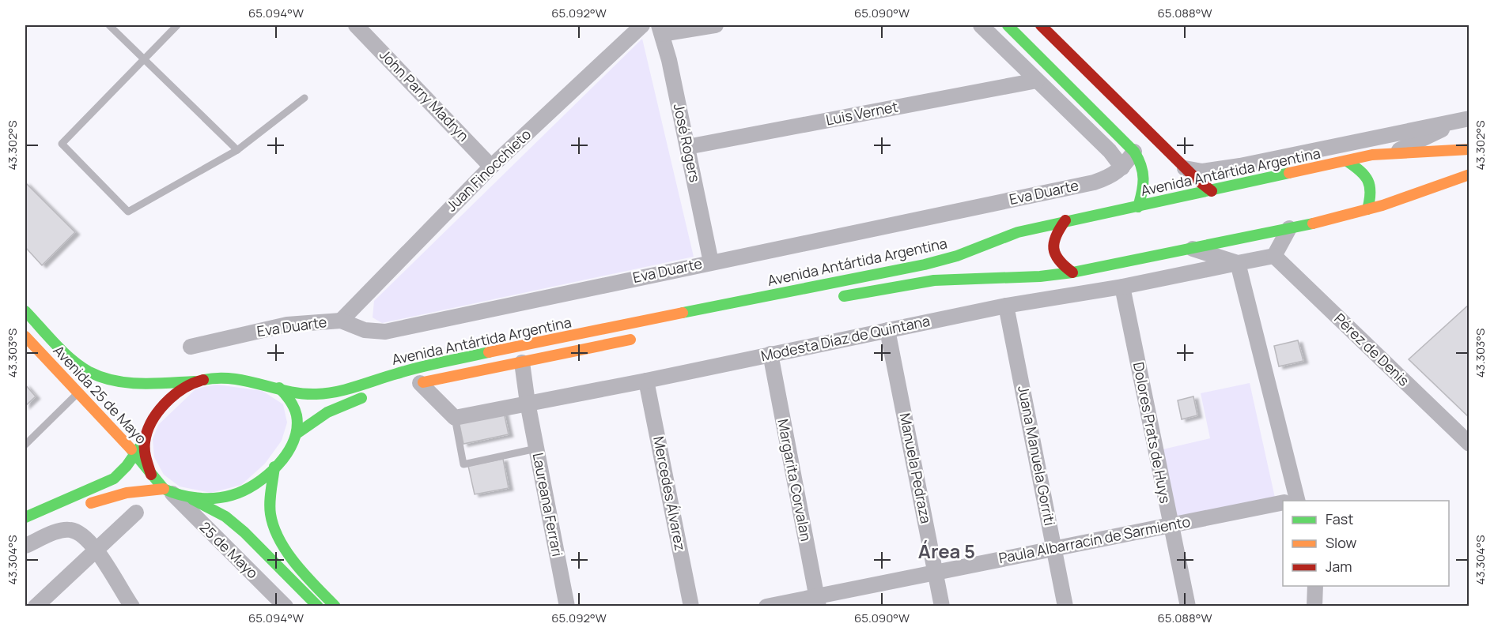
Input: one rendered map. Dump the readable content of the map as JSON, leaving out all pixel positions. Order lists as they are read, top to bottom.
{
  "streets": {
    "main road": ["Avenida Antártida Argentina", "Avenida 25 de Mayo"],
    "street": [
      "John Parry Madryn",
      "Luis Vernet",
      "José Rogers",
      "Juan Finocchieto",
      "Eva Duarte",
      "Modesta Díaz de Quintana",
      "Pérez de Denis",
      "Dolores Prats de Huys",
      "Juana Manuela Gorriti",
      "Manuela Pedraza",
      "Margarita Corvalan",
      "Mercedes Álvarez",
      "Laureana Ferrari",
      "Paula Albarracín de Sarmiento",
      "25 de Mayo"
    ]
  },
  "crossings": [
    ["John Parry Madryn", "Juan Finocchieto"],
    ["Luis Vernet", "José Rogers"],
    ["José Rogers", "Eva Duarte"],
    ["Juan Finocchieto", "Eva Duarte"],
    ["Avenida Antártida Argentina", "Avenida 25 de Mayo"],
    ["Avenida Antártida Argentina", "Laureana Ferrari"],
    ["Avenida Antártida Argentina", "25 de Mayo"],
    ["Modesta Díaz de Quintana", "Pérez de Denis"],
    ["Modesta Díaz de Quintana", "Dolores Prats de Huys"],
    ["Modesta Díaz de Quintana", "Juana Manuela Gorriti"],
    ["Modesta Díaz de Quintana", "Manuela Pedraza"],
    ["Modesta Díaz de Quintana", "Margarita Corvalan"],
    ["Modesta Díaz de Quintana", "Mercedes Álvarez"],
    ["Modesta Díaz de Quintana", "Laureana Ferrari"],
    ["Avenida 25 de Mayo", "25 de Mayo"],
    ["Dolores Prats de Huys", "Paula Albarracín de Sarmiento"],
    ["Juana Manuela Gorriti", "Paula Albarracín de Sarmiento"],
    ["Manuela Pedraza", "Paula Albarracín de Sarmiento"],
    ["Margarita Corvalan", "Paula Albarracín de Sarmiento"]
  ],
  "districts": ["Área 5"],
  "legend": ["Fast", "Slow", "Jam"],
  "coordinates": [
    "65.094°W",
    "65.092°W",
    "65.090°W",
    "65.088°W",
    "43.302°S",
    "43.303°S",
    "43.304°S"
  ]
}
